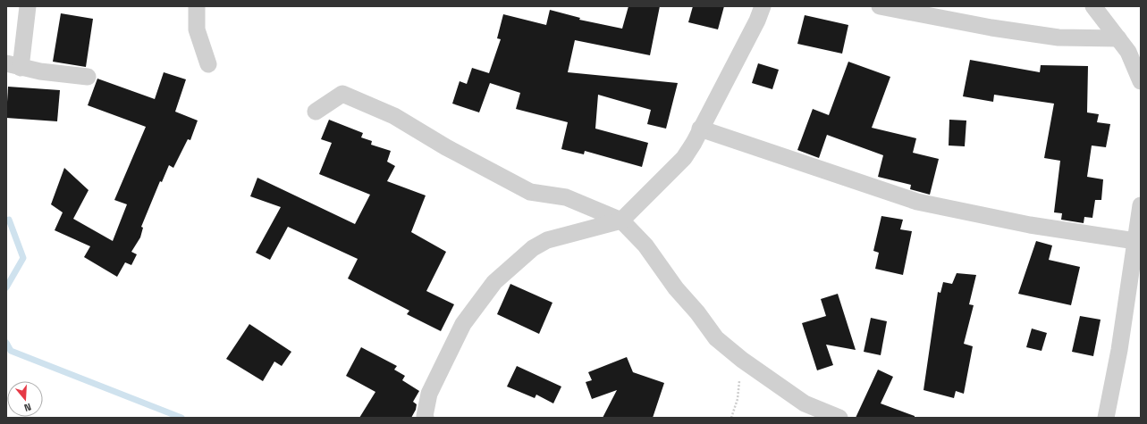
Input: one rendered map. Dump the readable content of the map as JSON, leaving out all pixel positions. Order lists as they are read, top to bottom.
{
  "north": "bottom"
}
